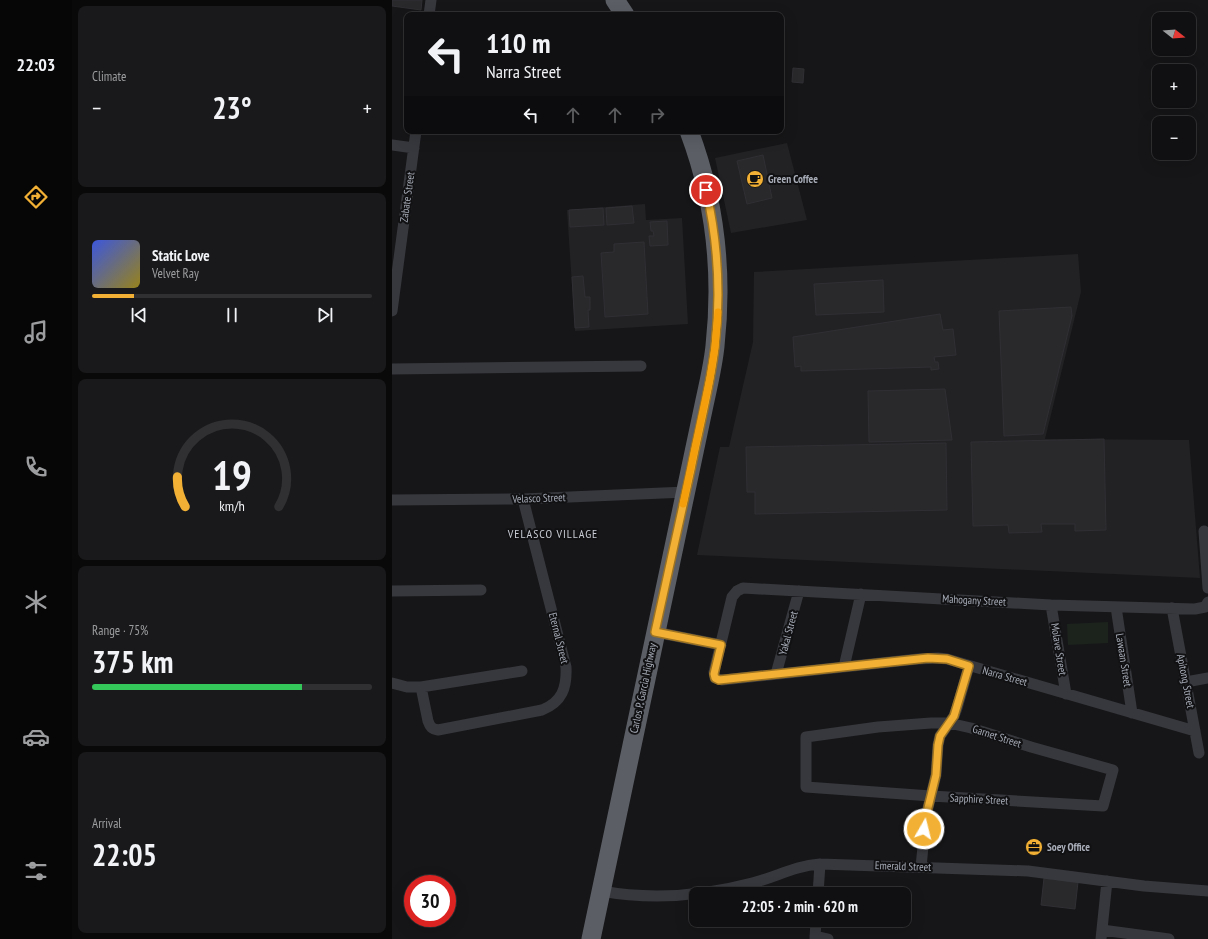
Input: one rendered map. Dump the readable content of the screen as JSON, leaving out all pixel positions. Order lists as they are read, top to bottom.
{
  "streets": {
    "highway": ["Carlos P. Garcia Highway"],
    "street": [
      "Zabate Street",
      "Velasco Street",
      "Mahogany Street",
      "Yakal Street",
      "Eternal Street",
      "Molave Street",
      "Lawaan Street",
      "Narra Street",
      "Apitong Street",
      "Garnet Street",
      "Sapphire Street",
      "Emerald Street"
    ]
  },
  "crossings": [
    ["Velasco Street", "Eternal Street"],
    ["Velasco Street", "Carlos P. Garcia Highway"],
    ["Mahogany Street", "Yakal Street"],
    ["Mahogany Street", "Molave Street"],
    ["Mahogany Street", "Lawaan Street"],
    ["Mahogany Street", "Narra Street"],
    ["Mahogany Street", "Apitong Street"],
    ["Yakal Street", "Narra Street"],
    ["Molave Street", "Narra Street"],
    ["Lawaan Street", "Narra Street"],
    ["Narra Street", "Apitong Street"],
    ["Carlos P. Garcia Highway", "Emerald Street"],
    ["Garnet Street", "Sapphire Street"]
  ],
  "districts": ["VELASCO VILLAGE"],
  "places": {
    "cafe": ["Green Coffee"],
    "office": ["Soey Office"]
  },
  "north": "right",
  "page": {
    "tabs": "22:03",
    "tile": [
      "Climate",
      ["Range · 75%", "375 km"],
      ["Arrival", "22:05"]
    ],
    "map_buttons": ["+", "−"],
    "turn": ["110 m", "Narra Street"],
    "heat": ["−", "23°", "+"],
    "song": ["Static Love", "Velvet Ray"],
    "limit": "30",
    "trip": "22:05 · 2 min · 620 m",
    "gauge": ["19", "km/h"]
  }
}
